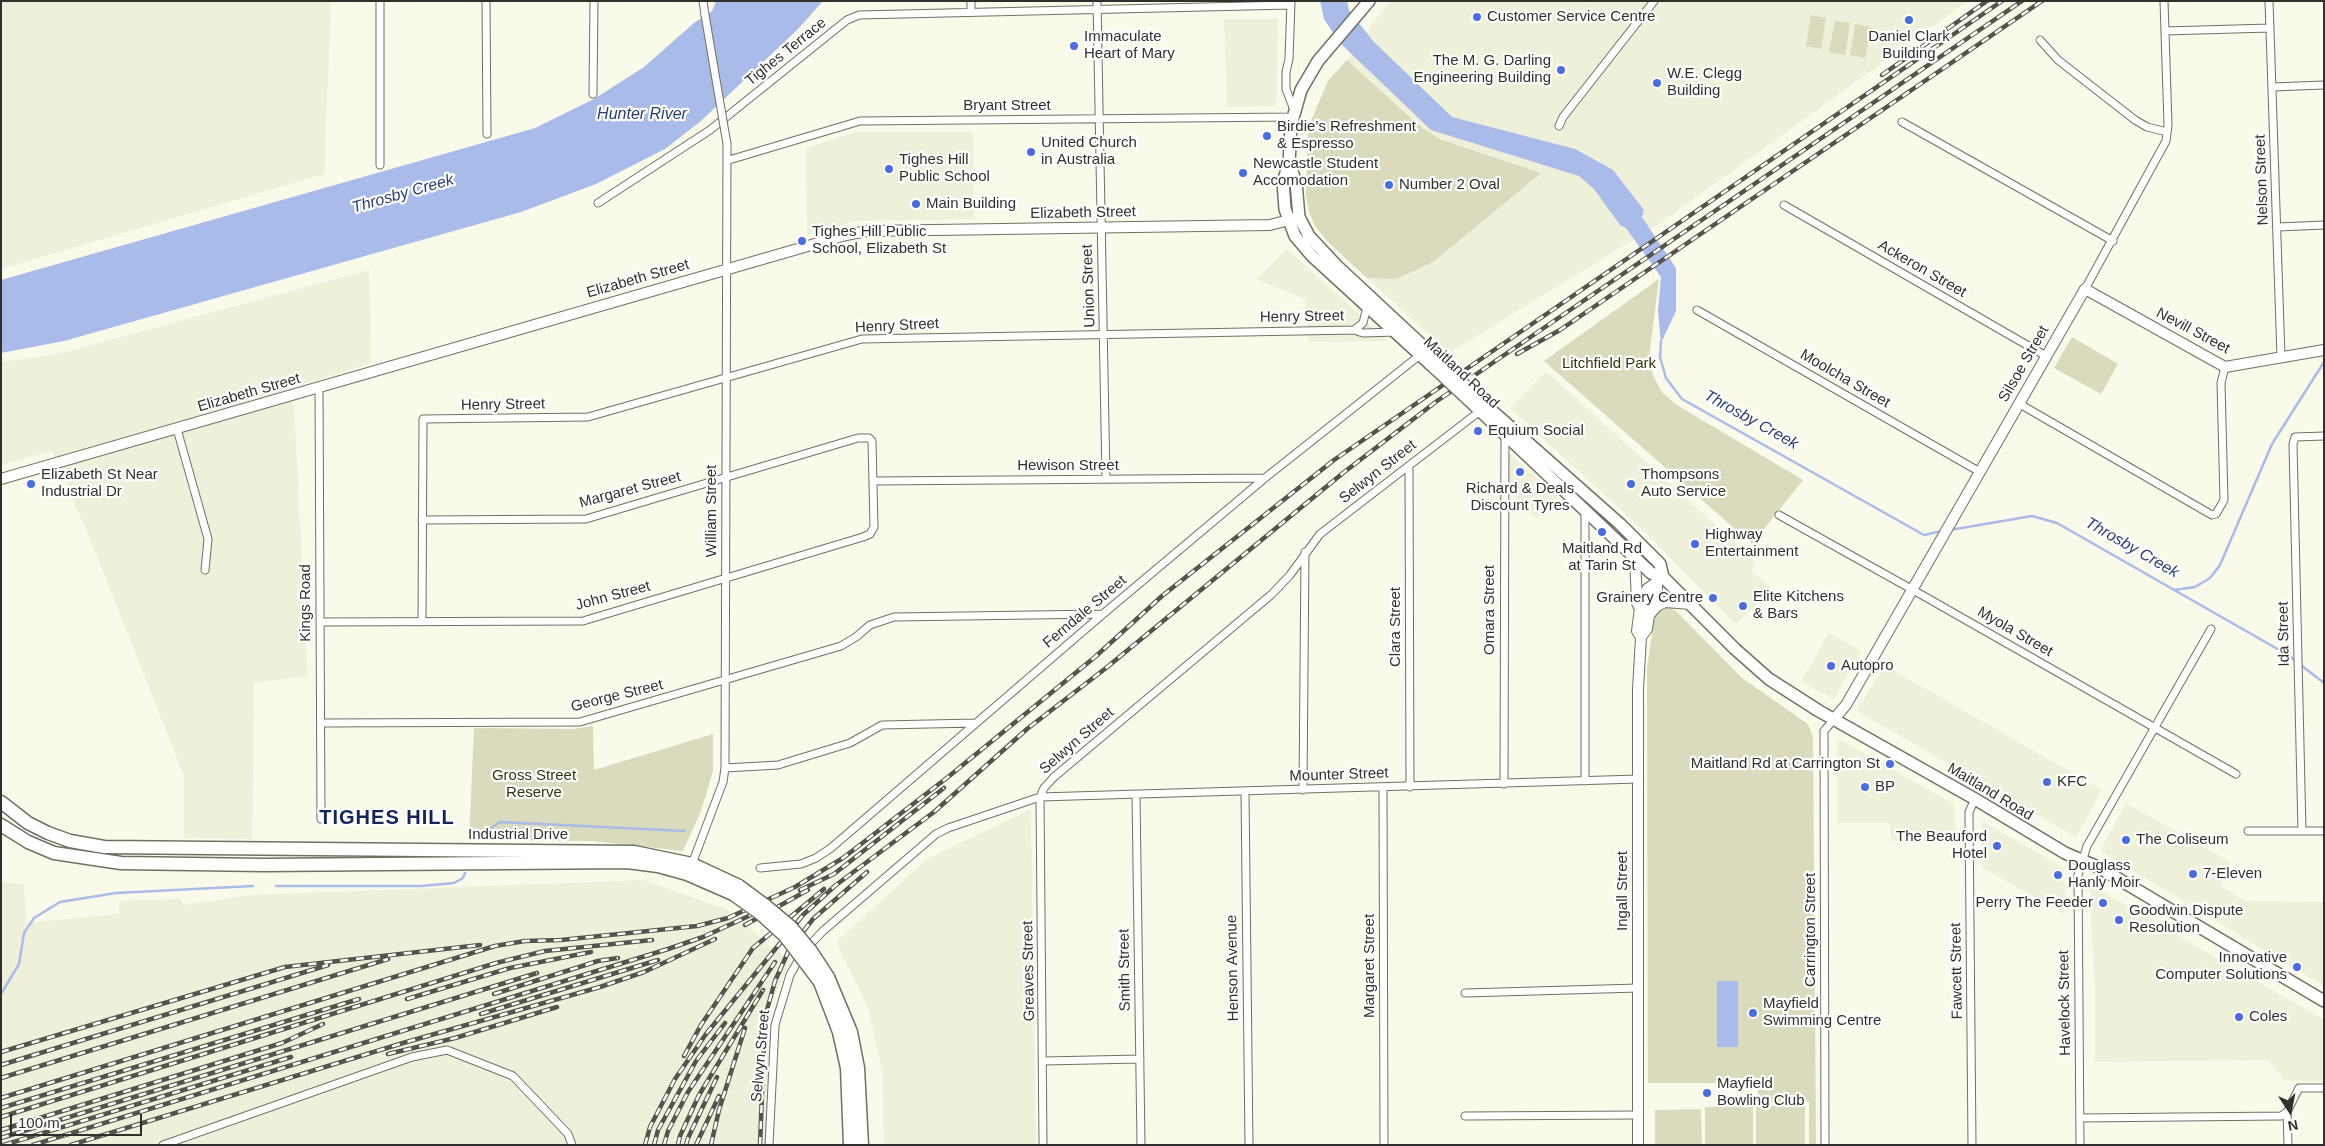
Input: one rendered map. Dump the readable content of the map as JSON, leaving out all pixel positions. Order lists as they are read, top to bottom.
{
  "streets": {
    "highway": ["Industrial Drive"],
    "main road": [
      "Elizabeth Street",
      "Nevill Street",
      "Silsoe Street",
      "Maitland Road",
      "Ingall Street"
    ],
    "street": [
      "Tighes Terrace",
      "Bryant Street",
      "Nelson Street",
      "Ackeron Street",
      "Union Street",
      "Henry Street",
      "Moolcha Street",
      "Hewison Street",
      "Selwyn Street",
      "Margaret Street",
      "William Street",
      "John Street",
      "Kings Road",
      "Omara Street",
      "Ferndale Street",
      "Clara Street",
      "Myola Street",
      "Ida Street",
      "George Street",
      "Mounter Street",
      "Carrington Street",
      "Henson Avenue",
      "Smith Street",
      "Greaves Street",
      "Fawcett Street",
      "Havelock Street"
    ]
  },
  "crossings": [
    ["Tighes Terrace", "Union Street"],
    ["Bryant Street", "Union Street"],
    ["Bryant Street", "Maitland Road"],
    ["Bryant Street", "William Street"],
    ["Nelson Street", "Nevill Street"],
    ["Elizabeth Street", "Union Street"],
    ["Elizabeth Street", "Maitland Road"],
    ["Elizabeth Street", "William Street"],
    ["Elizabeth Street", "Kings Road"],
    ["Ackeron Street", "Silsoe Street"],
    ["Union Street", "Henry Street"],
    ["Union Street", "Hewison Street"],
    ["Henry Street", "Maitland Road"],
    ["Henry Street", "Margaret Street"],
    ["Henry Street", "William Street"],
    ["Nevill Street", "Silsoe Street"],
    ["Silsoe Street", "Maitland Road"],
    ["Silsoe Street", "Moolcha Street"],
    ["Silsoe Street", "Myola Street"],
    ["Silsoe Street", "Carrington Street"],
    ["Maitland Road", "Selwyn Street"],
    ["Maitland Road", "Omara Street"],
    ["Maitland Road", "Ferndale Street"],
    ["Maitland Road", "Ingall Street"],
    ["Maitland Road", "Carrington Street"],
    ["Maitland Road", "Fawcett Street"],
    ["Maitland Road", "Havelock Street"],
    ["Hewison Street", "Margaret Street"],
    ["Hewison Street", "John Street"],
    ["Hewison Street", "Ferndale Street"],
    ["Selwyn Street", "Clara Street"],
    ["Selwyn Street", "Mounter Street"],
    ["Selwyn Street", "Greaves Street"],
    ["Margaret Street", "William Street"],
    ["Margaret Street", "John Street"],
    ["Margaret Street", "Mounter Street"],
    ["William Street", "John Street"],
    ["William Street", "George Street"],
    ["William Street", "Industrial Drive"],
    ["John Street", "Kings Road"],
    ["Kings Road", "George Street"],
    ["Omara Street", "Mounter Street"],
    ["Ferndale Street", "George Street"],
    ["Clara Street", "Mounter Street"],
    ["Myola Street", "Havelock Street"],
    ["Mounter Street", "Ingall Street"],
    ["Mounter Street", "Henson Avenue"],
    ["Mounter Street", "Smith Street"],
    ["Mounter Street", "Greaves Street"]
  ],
  "districts": ["TIGHES HILL"],
  "water": ["Hunter River", "Throsby Creek"],
  "parks": ["Litchfield Park", "Gross Street Reserve"],
  "places": [
    "Customer Service Centre",
    "Daniel Clark Building",
    "Immaculate Heart of Mary",
    "The M. G. Darling Engineering Building",
    "W.E. Clegg Building",
    "Birdie’s Refreshment & Espresso",
    "United Church in Australia",
    "Tighes Hill Public School",
    "Newcastle Student Accomodation",
    "Number 2 Oval",
    "Main Building",
    "Tighes Hill Public School, Elizabeth St",
    "Equium Social",
    "Richard & Deals Discount Tyres",
    "Elizabeth St Near Industrial Dr",
    "Thompsons Auto Service",
    "Maitland Rd at Tarin St",
    "Highway Entertainment",
    "Grainery Centre",
    "Elite Kitchens & Bars",
    "Autopro",
    "Maitland Rd at Carrington St",
    "KFC",
    "BP",
    "The Coliseum",
    "The Beauford Hotel",
    "7-Eleven",
    "Douglass Hanly Moir",
    "Perry The Feeder",
    "Goodwin Dispute Resolution",
    "Innovative Computer Solutions",
    "Mayfield Swimming Centre",
    "Coles",
    "Mayfield Bowling Club"
  ],
  "scale_bar": "100 m",
  "north": "bottom"
}
